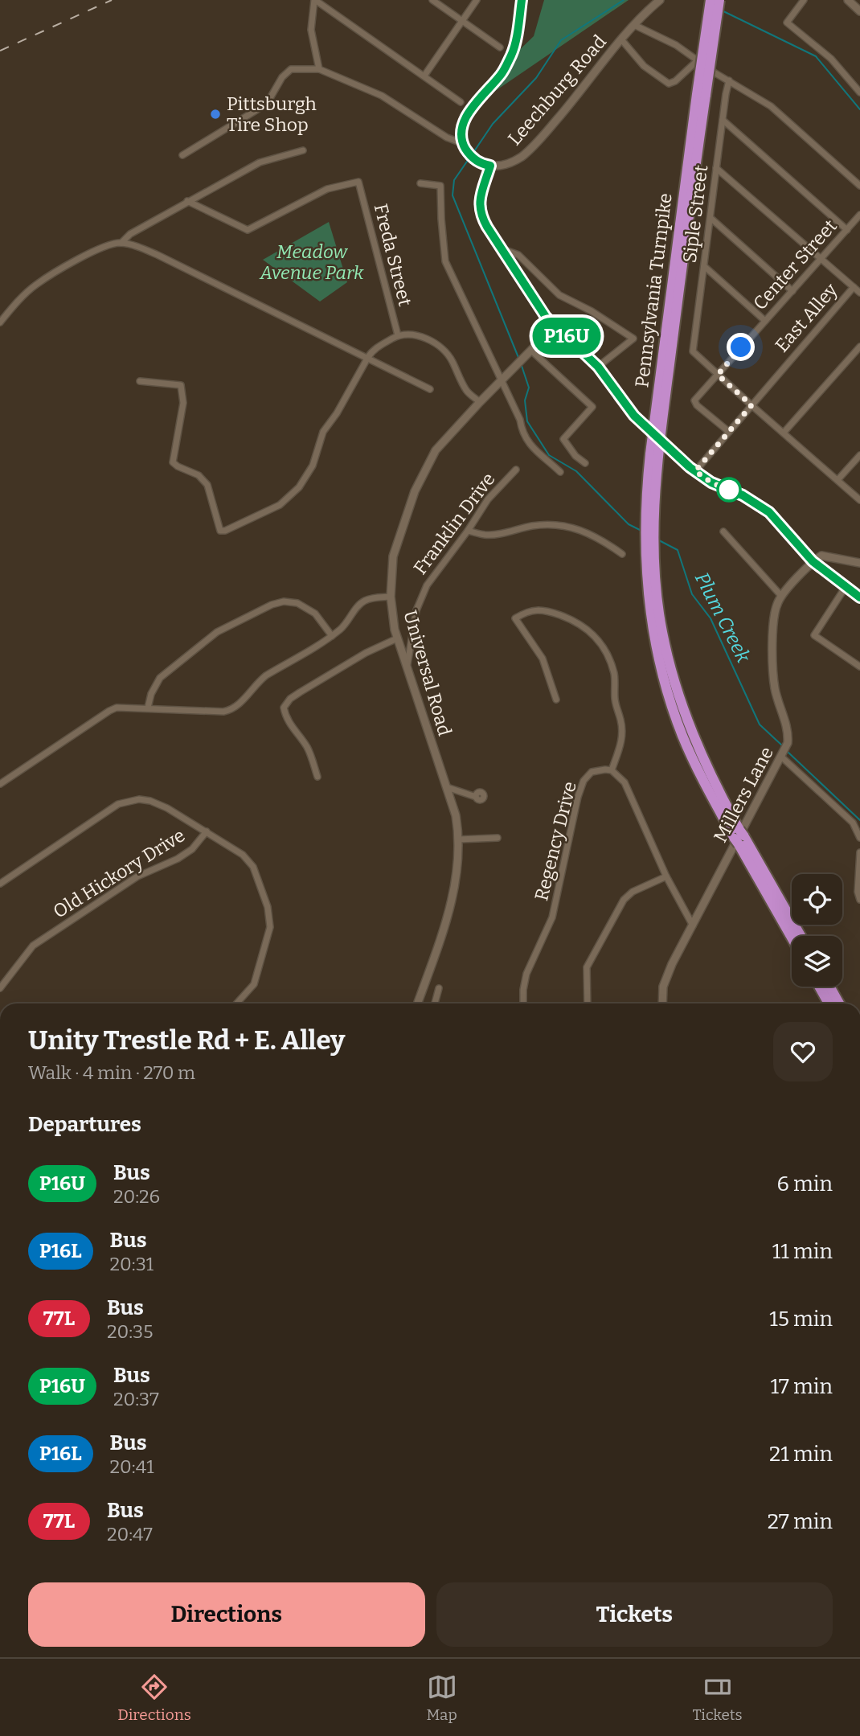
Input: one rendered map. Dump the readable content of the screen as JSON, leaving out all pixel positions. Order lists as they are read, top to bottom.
{
  "streets": {
    "highway": ["Pennsylvania Turnpike"],
    "street": [
      "Leechburg Road",
      "Siple Street",
      "Freda Street",
      "Center Street",
      "East Alley",
      "Franklin Drive",
      "Universal Road",
      "Millers Lane",
      "Regency Drive",
      "Old Hickory Drive"
    ]
  },
  "crossings": [
    ["Siple Street", "Center Street"],
    ["Center Street", "East Alley"],
    ["Franklin Drive", "Universal Road"]
  ],
  "water": ["Plum Creek"],
  "parks": ["Meadow Avenue Park"],
  "places": ["Pittsburgh Tire Shop"],
  "lines": ["bus line P16U"],
  "page": {
    "on_map": "P16U",
    "heading": [
      ["Unity Trestle Rd + E. Alley", "Walk · 4 min · 270 m"],
      "Departures"
    ],
    "list": [
      {
        "mark": "P16U",
        "name": "Bus",
        "note": "20:26",
        "value": "6 min"
      },
      {
        "mark": "P16L",
        "name": "Bus",
        "note": "20:31",
        "value": "11 min"
      },
      {
        "mark": "77L",
        "name": "Bus",
        "note": "20:35",
        "value": "15 min"
      },
      {
        "mark": "P16U",
        "name": "Bus",
        "note": "20:37",
        "value": "17 min"
      },
      {
        "mark": "P16L",
        "name": "Bus",
        "note": "20:41",
        "value": "21 min"
      },
      {
        "mark": "77L",
        "name": "Bus",
        "note": "20:47",
        "value": "27 min"
      }
    ],
    "buttons": ["Directions", "Tickets"],
    "tabs": ["Directions", "Map", "Tickets"]
  }
}
